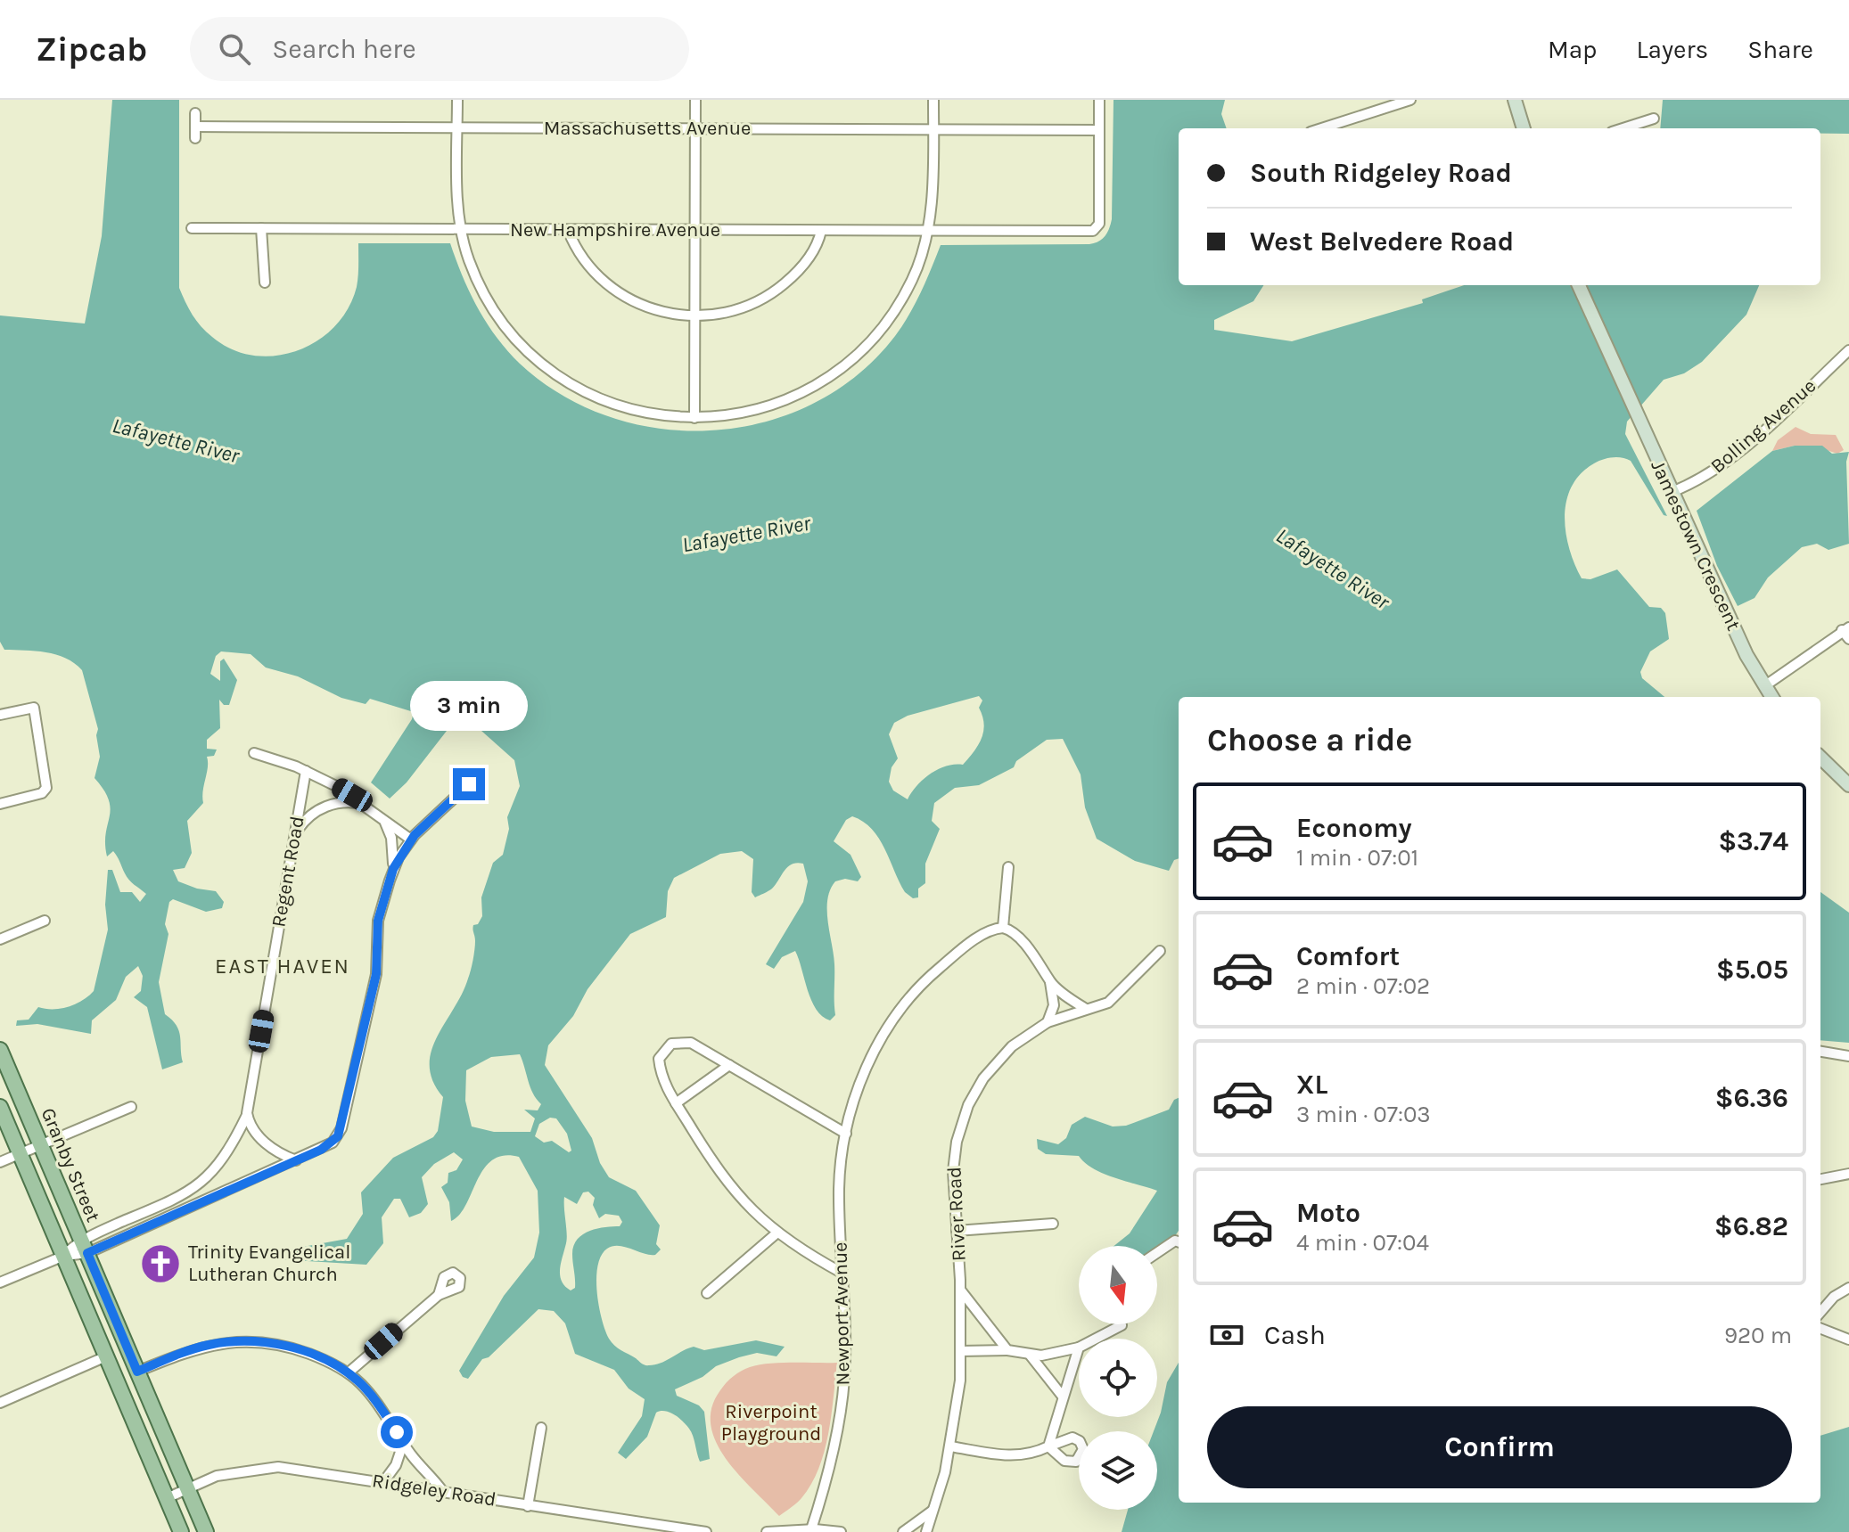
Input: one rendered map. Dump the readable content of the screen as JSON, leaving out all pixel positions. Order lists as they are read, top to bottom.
{
  "streets": {
    "main road": ["Jamestown Crescent", "Granby Street"],
    "street": [
      "Massachusetts Avenue",
      "New Hampshire Avenue",
      "Bolling Avenue",
      "Regent Road",
      "River Road",
      "Newport Avenue",
      "Ridgeley Road"
    ]
  },
  "crossings": [
    ["Massachusetts Avenue", "New Hampshire Avenue"],
    ["Bolling Avenue", "Jamestown Crescent"],
    ["Regent Road", "Granby Street"],
    ["Granby Street", "Ridgeley Road"]
  ],
  "districts": ["EAST HAVEN"],
  "water": ["Lafayette River"],
  "parks": ["Riverpoint Playground"],
  "places": {
    "church": ["Trinity Evangelical Lutheran Church"]
  },
  "north": "bottom",
  "page": {
    "header": "Zipcab",
    "search": "Search here",
    "nav": ["Map", "Layers", "Share"],
    "banner": ["South Ridgeley Road", "West Belvedere Road"],
    "bubble": "3 min",
    "heading": "Choose a ride",
    "list": [
      {
        "name": "Economy",
        "note": "1 min · 07:01",
        "value": "$3.74"
      },
      {
        "name": "Comfort",
        "note": "2 min · 07:02",
        "value": "$5.05"
      },
      {
        "name": "XL",
        "note": "3 min · 07:03",
        "value": "$6.36"
      },
      {
        "name": "Moto",
        "note": "4 min · 07:04",
        "value": "$6.82"
      }
    ],
    "pay": ["Cash", "920 m"],
    "buttons": "Confirm"
  }
}
